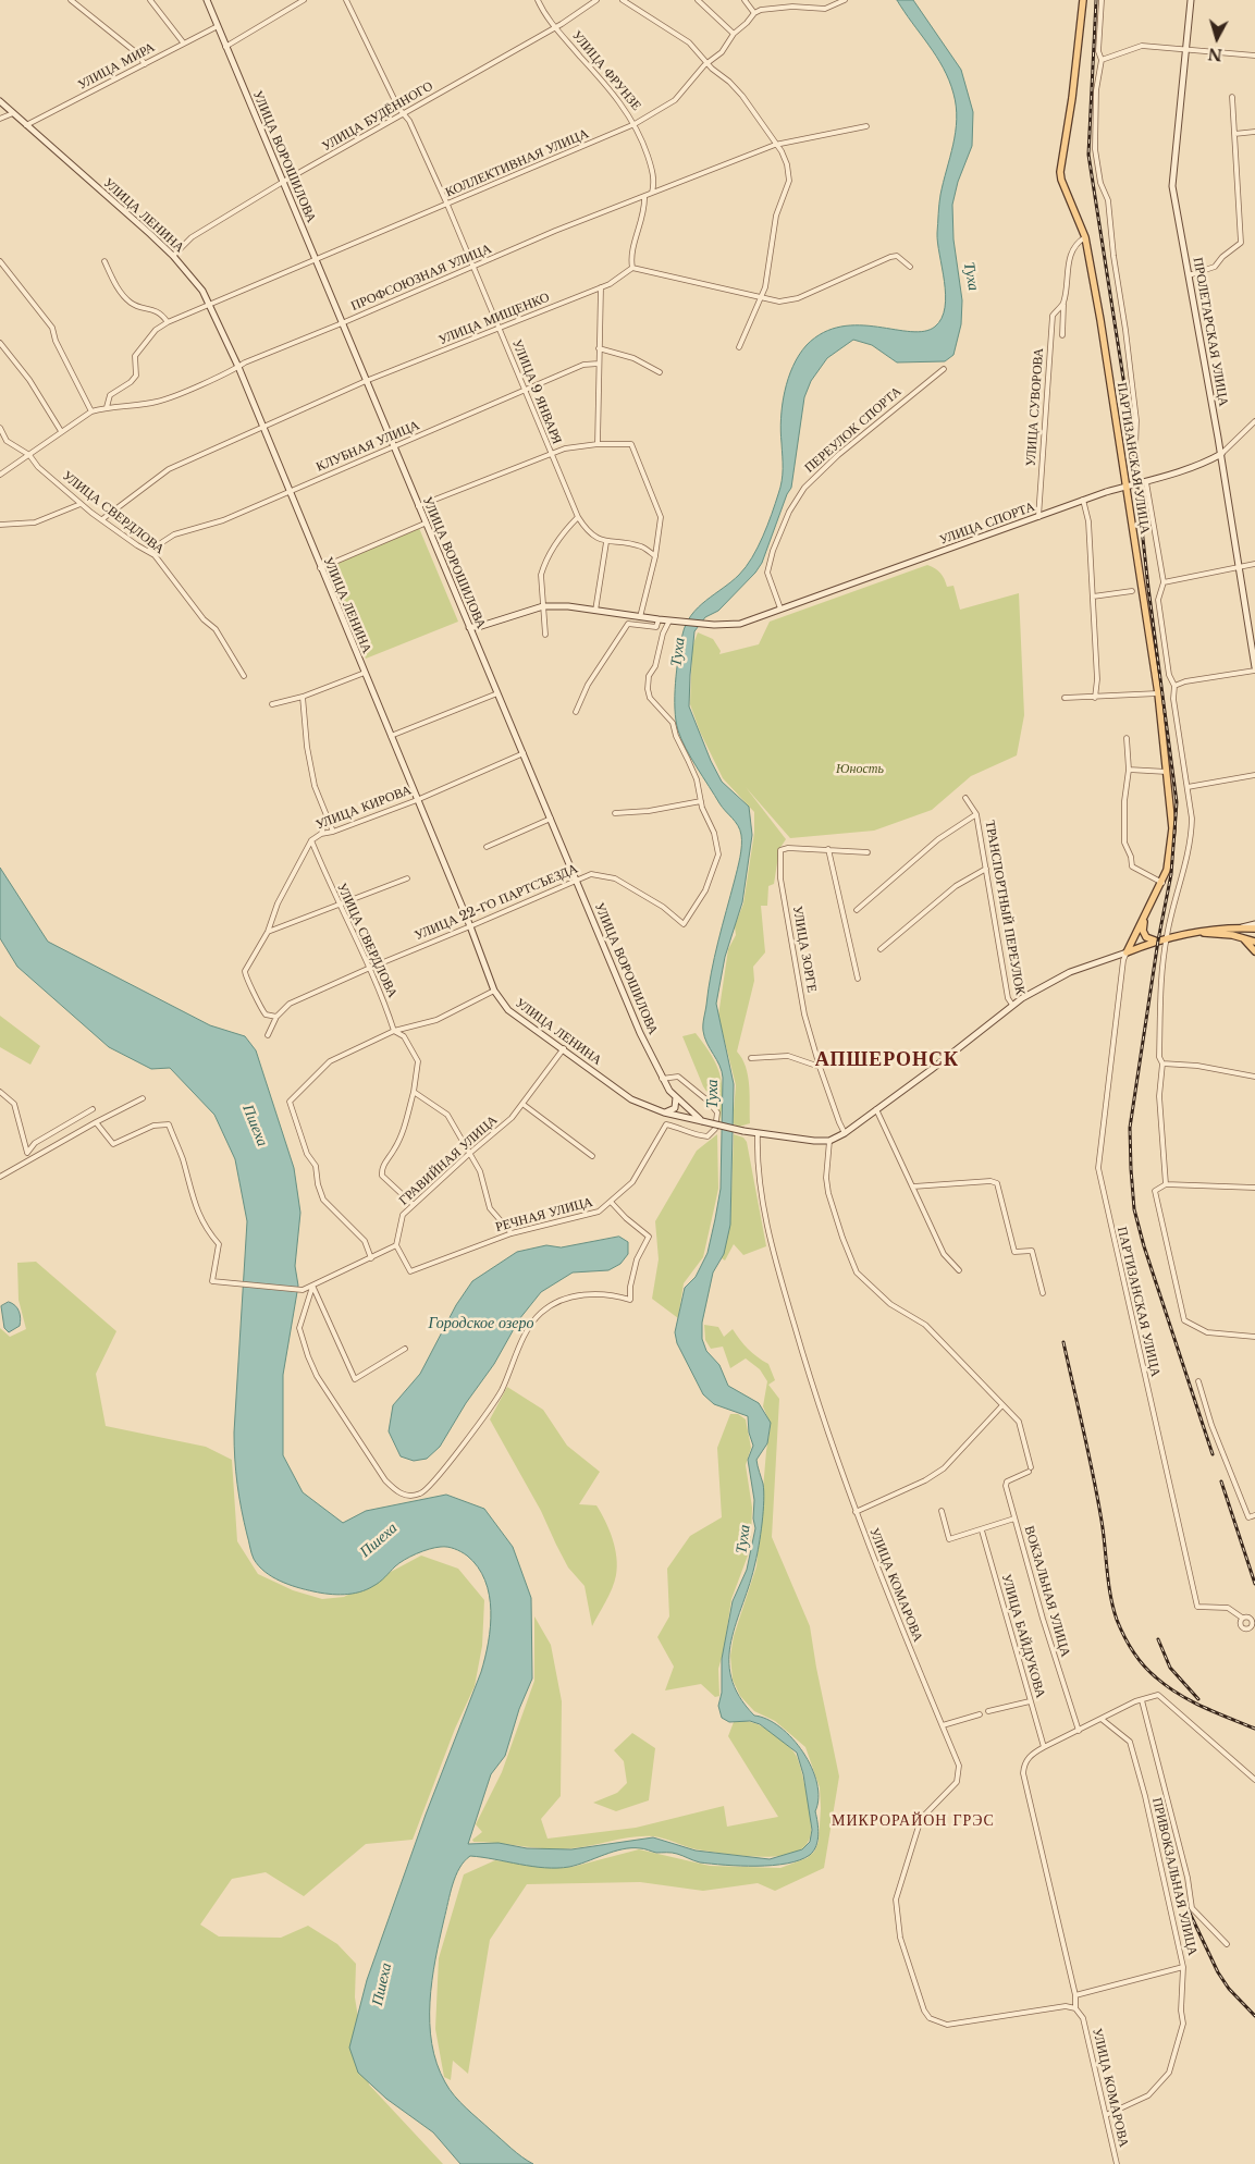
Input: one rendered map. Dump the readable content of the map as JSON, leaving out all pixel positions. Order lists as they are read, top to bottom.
{
  "streets": {
    "main road": [
      "УЛИЦА ВОРОШИЛОВА",
      "УЛИЦА ЛЕНИНА",
      "ПРОЛЕТАРСКАЯ УЛИЦА",
      "ПАРТИЗАНСКАЯ УЛИЦА",
      "УЛИЦА СПОРТА"
    ],
    "street": [
      "УЛИЦА МИРА",
      "УЛИЦА ФРУНЗЕ",
      "УЛИЦА БУДЁННОГО",
      "КОЛЛЕКТИВНАЯ УЛИЦА",
      "ПРОФСОЮЗНАЯ УЛИЦА",
      "УЛИЦА МИЩЕНКО",
      "УЛИЦА 9 ЯНВАРЯ",
      "УЛИЦА СУВОРОВА",
      "ПЕРЕУЛОК СПОРТА",
      "КЛУБНАЯ УЛИЦА",
      "УЛИЦА СВЕРДЛОВА",
      "УЛИЦА КИРОВА",
      "УЛИЦА 22-ГО ПАРТСЪЕЗДА",
      "ТРАНСПОРТНЫЙ ПЕРЕУЛОК",
      "УЛИЦА ЗОРГЕ",
      "ГРАВИЙНАЯ УЛИЦА",
      "РЕЧНАЯ УЛИЦА",
      "УЛИЦА КОМАРОВА",
      "ВОКЗАЛЬНАЯ УЛИЦА",
      "УЛИЦА БАЙДУКОВА",
      "ПРИВОКЗАЛЬНАЯ УЛИЦА"
    ]
  },
  "crossings": [
    ["УЛИЦА МИРА", "УЛИЦА ВОРОШИЛОВА"],
    ["УЛИЦА МИРА", "УЛИЦА ЛЕНИНА"],
    ["УЛИЦА ФРУНЗЕ", "УЛИЦА БУДЁННОГО"],
    ["УЛИЦА ФРУНЗЕ", "КОЛЛЕКТИВНАЯ УЛИЦА"],
    ["УЛИЦА ФРУНЗЕ", "ПРОФСОЮЗНАЯ УЛИЦА"],
    ["УЛИЦА БУДЁННОГО", "УЛИЦА ВОРОШИЛОВА"],
    ["УЛИЦА БУДЁННОГО", "УЛИЦА ЛЕНИНА"],
    ["УЛИЦА БУДЁННОГО", "УЛИЦА 9 ЯНВАРЯ"],
    ["УЛИЦА ВОРОШИЛОВА", "КОЛЛЕКТИВНАЯ УЛИЦА"],
    ["УЛИЦА ВОРОШИЛОВА", "УЛИЦА ЛЕНИНА"],
    ["УЛИЦА ВОРОШИЛОВА", "ПРОФСОЮЗНАЯ УЛИЦА"],
    ["УЛИЦА ВОРОШИЛОВА", "УЛИЦА МИЩЕНКО"],
    ["УЛИЦА ВОРОШИЛОВА", "КЛУБНАЯ УЛИЦА"],
    ["УЛИЦА ВОРОШИЛОВА", "УЛИЦА СПОРТА"],
    ["УЛИЦА ВОРОШИЛОВА", "УЛИЦА КИРОВА"],
    ["УЛИЦА ВОРОШИЛОВА", "УЛИЦА 22-ГО ПАРТСЪЕЗДА"],
    ["УЛИЦА ВОРОШИЛОВА", "РЕЧНАЯ УЛИЦА"],
    ["КОЛЛЕКТИВНАЯ УЛИЦА", "УЛИЦА ЛЕНИНА"],
    ["КОЛЛЕКТИВНАЯ УЛИЦА", "ПРОФСОЮЗНАЯ УЛИЦА"],
    ["КОЛЛЕКТИВНАЯ УЛИЦА", "УЛИЦА 9 ЯНВАРЯ"],
    ["УЛИЦА ЛЕНИНА", "ПРОФСОЮЗНАЯ УЛИЦА"],
    ["УЛИЦА ЛЕНИНА", "УЛИЦА МИЩЕНКО"],
    ["УЛИЦА ЛЕНИНА", "КЛУБНАЯ УЛИЦА"],
    ["УЛИЦА ЛЕНИНА", "УЛИЦА КИРОВА"],
    ["УЛИЦА ЛЕНИНА", "УЛИЦА 22-ГО ПАРТСЪЕЗДА"],
    ["УЛИЦА ЛЕНИНА", "ГРАВИЙНАЯ УЛИЦА"],
    ["УЛИЦА ЛЕНИНА", "УЛИЦА КОМАРОВА"],
    ["УЛИЦА ЛЕНИНА", "ВОКЗАЛЬНАЯ УЛИЦА"],
    ["ПРОФСОЮЗНАЯ УЛИЦА", "УЛИЦА 9 ЯНВАРЯ"],
    ["ПРОФСОЮЗНАЯ УЛИЦА", "УЛИЦА СВЕРДЛОВА"],
    ["УЛИЦА МИЩЕНКО", "УЛИЦА 9 ЯНВАРЯ"],
    ["УЛИЦА МИЩЕНКО", "УЛИЦА СВЕРДЛОВА"],
    ["ПРОЛЕТАРСКАЯ УЛИЦА", "УЛИЦА СПОРТА"],
    ["УЛИЦА 9 ЯНВАРЯ", "КЛУБНАЯ УЛИЦА"],
    ["УЛИЦА СУВОРОВА", "ПАРТИЗАНСКАЯ УЛИЦА"],
    ["УЛИЦА СУВОРОВА", "УЛИЦА СПОРТА"],
    ["ПЕРЕУЛОК СПОРТА", "УЛИЦА СПОРТА"],
    ["КЛУБНАЯ УЛИЦА", "УЛИЦА СВЕРДЛОВА"],
    ["ПАРТИЗАНСКАЯ УЛИЦА", "УЛИЦА СПОРТА"],
    ["УЛИЦА СВЕРДЛОВА", "УЛИЦА КИРОВА"],
    ["УЛИЦА СВЕРДЛОВА", "УЛИЦА 22-ГО ПАРТСЪЕЗДА"],
    ["УЛИЦА СВЕРДЛОВА", "ГРАВИЙНАЯ УЛИЦА"],
    ["УЛИЦА КИРОВА", "УЛИЦА 22-ГО ПАРТСЪЕЗДА"],
    ["ГРАВИЙНАЯ УЛИЦА", "РЕЧНАЯ УЛИЦА"],
    ["УЛИЦА КОМАРОВА", "УЛИЦА БАЙДУКОВА"],
    ["УЛИЦА КОМАРОВА", "ПРИВОКЗАЛЬНАЯ УЛИЦА"]
  ],
  "districts": ["АПШЕРОНСК", "МИКРОРАЙОН ГРЭС"],
  "water": ["Туха", "Пшеха", "Городское озеро"],
  "parks": ["Юность"],
  "north": "bottom"
}
